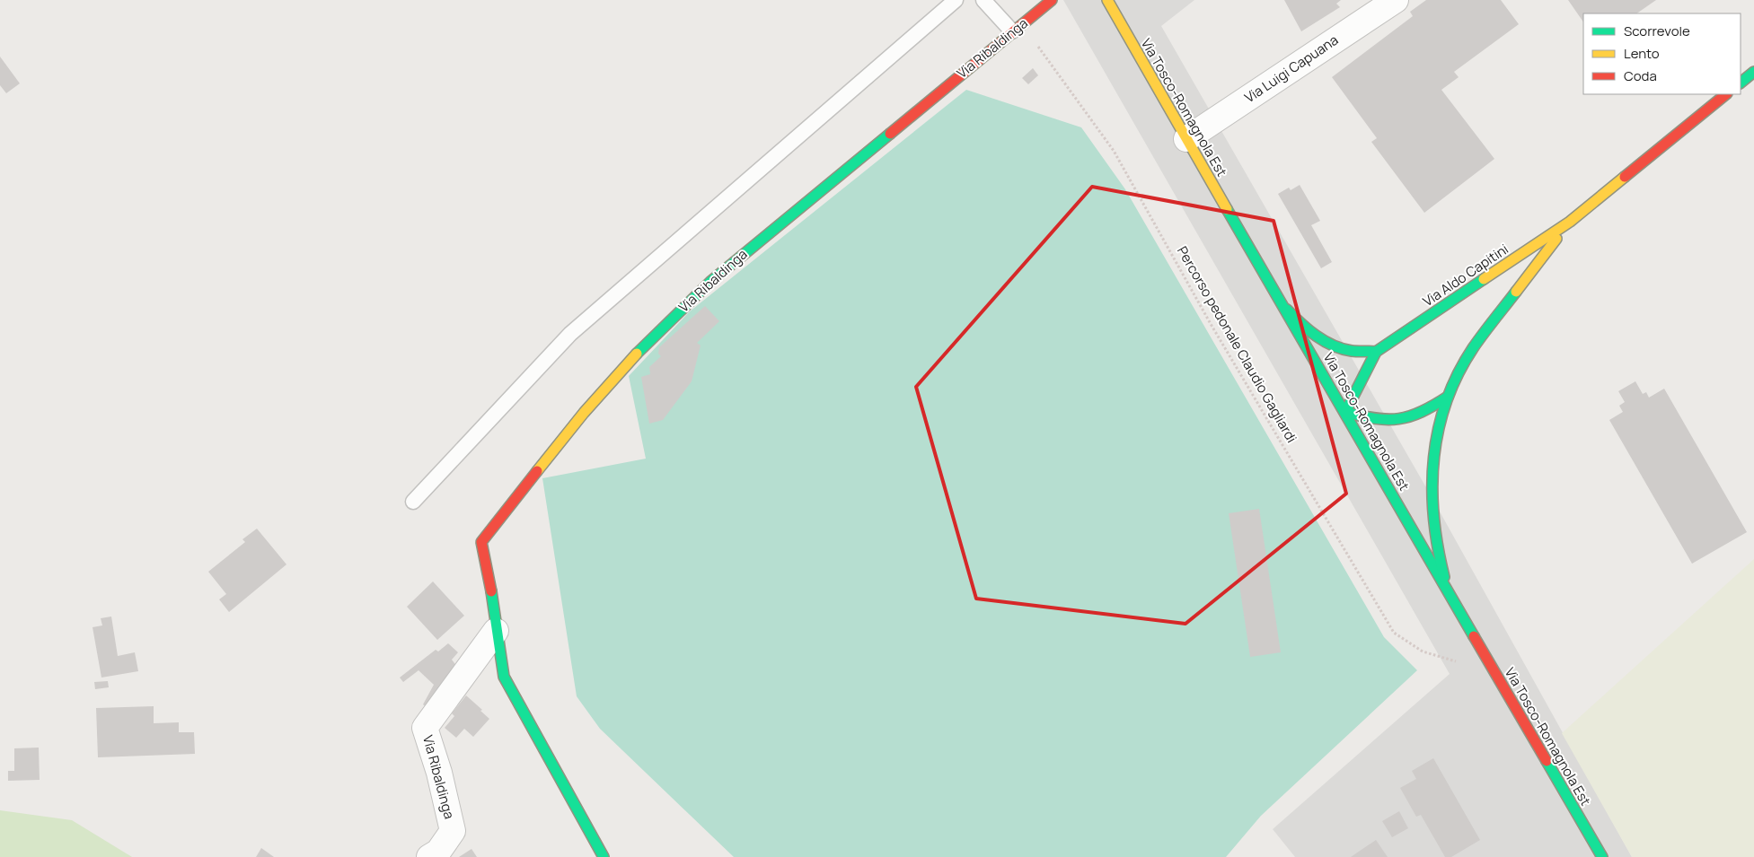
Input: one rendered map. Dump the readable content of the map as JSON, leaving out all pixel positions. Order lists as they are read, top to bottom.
{
  "streets": {
    "main road": ["Via Ribaldinga", "Via Tosco-Romagnola Est", "Via Aldo Capitini"],
    "street": ["Via Luigi Capuana"],
    "path": ["Percorso pedonale Claudio Gagliardi"]
  },
  "crossings": [
    ["Via Ribaldinga", "Percorso pedonale Claudio Gagliardi"],
    ["Via Luigi Capuana", "Via Tosco-Romagnola Est"],
    ["Via Tosco-Romagnola Est", "Via Aldo Capitini"]
  ],
  "legend": ["Scorrevole", "Lento", "Coda"]
}
